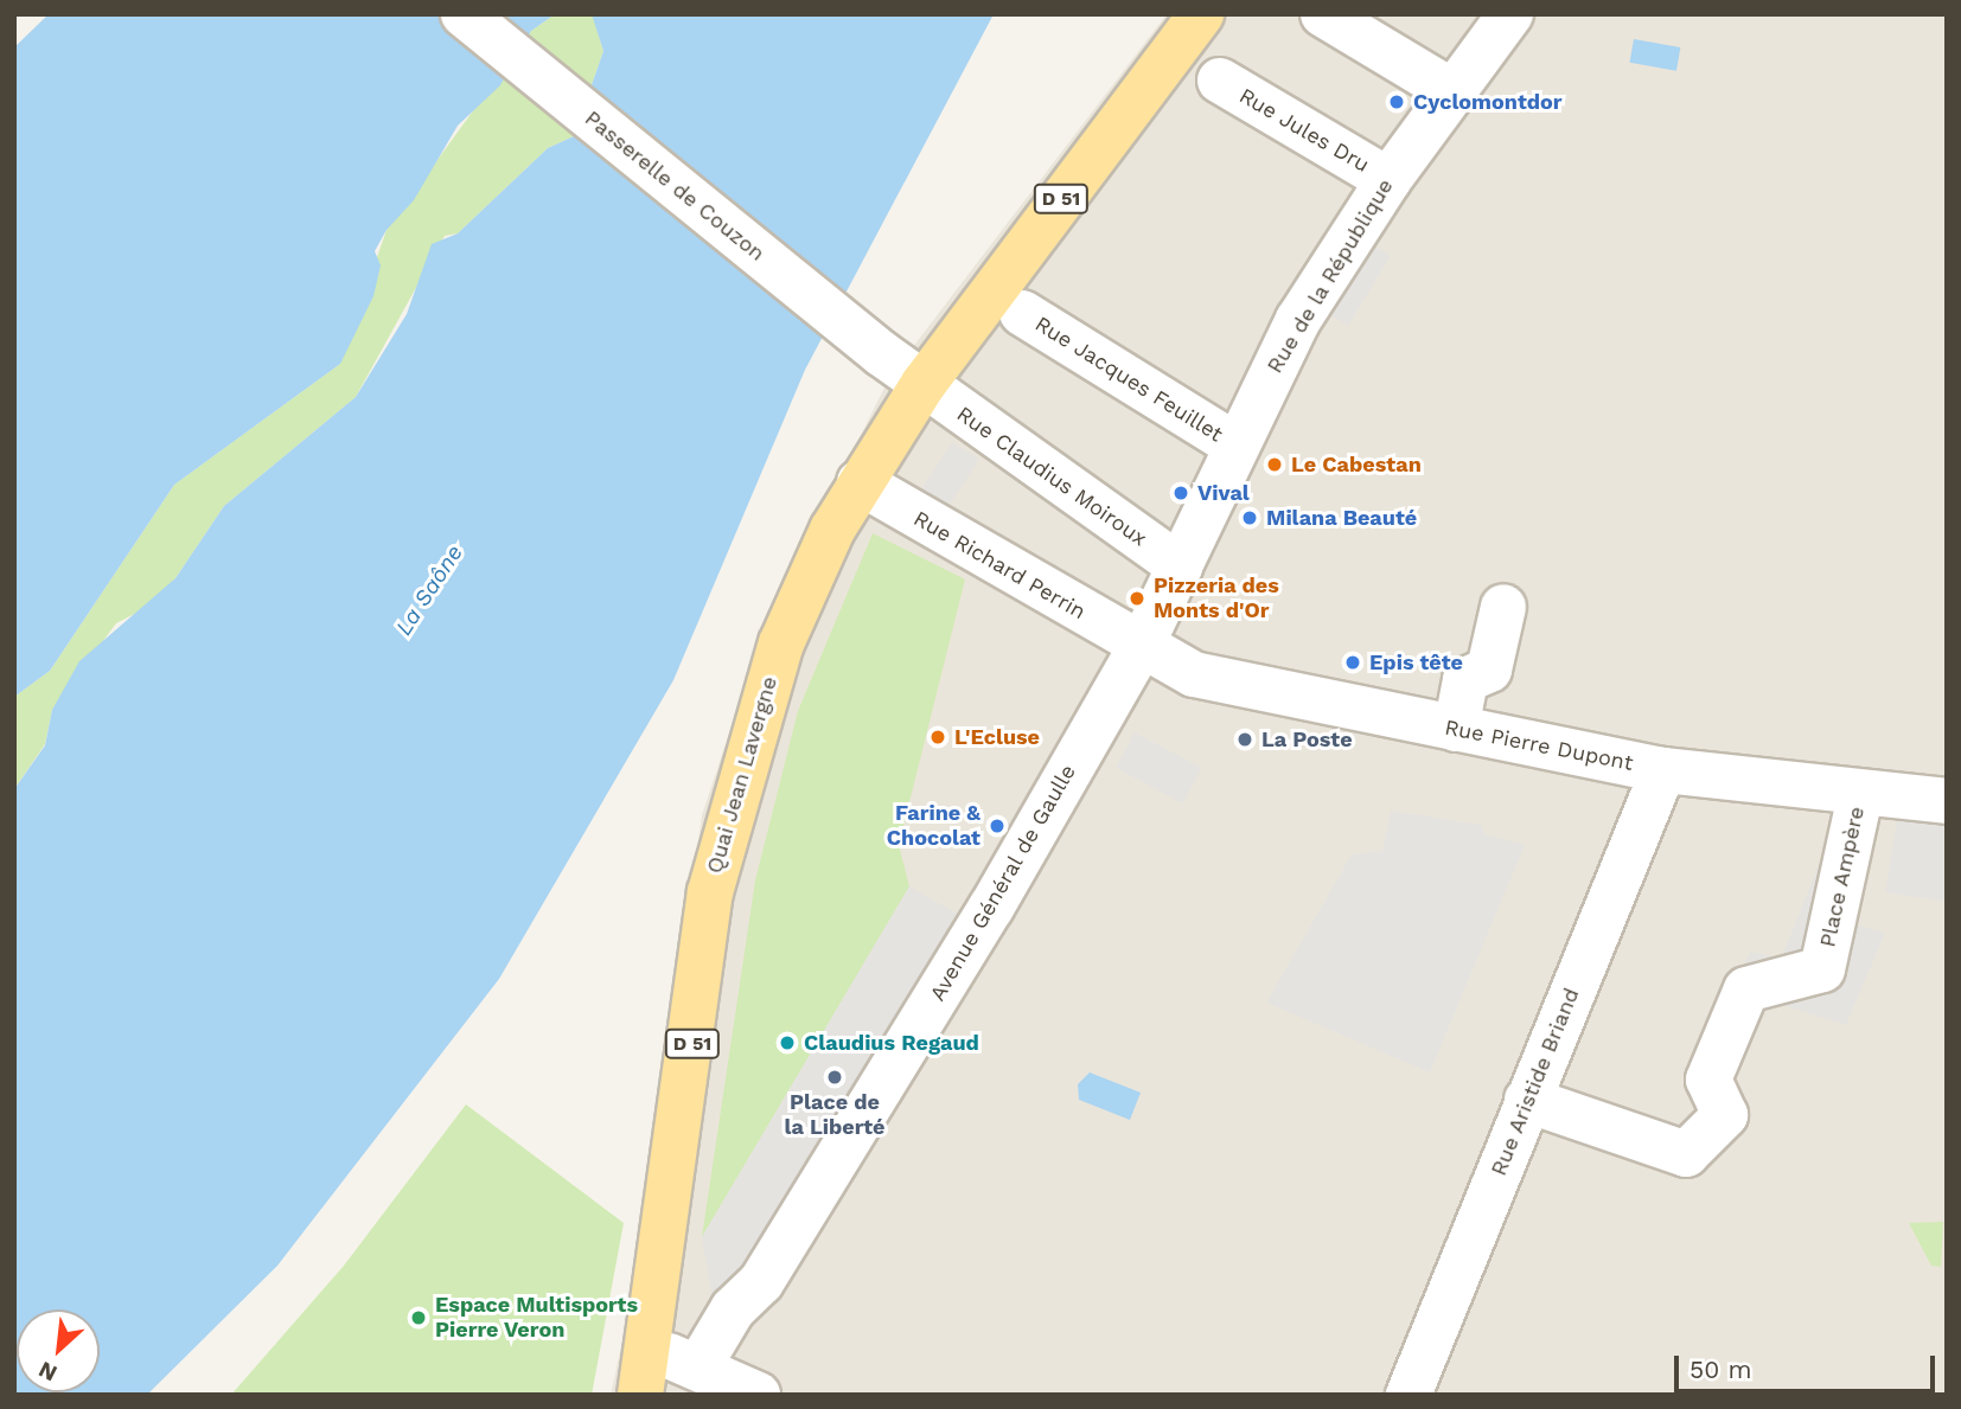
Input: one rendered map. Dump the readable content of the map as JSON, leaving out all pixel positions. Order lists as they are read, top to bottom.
{
  "streets": {
    "main road": ["D 51", "Quai Jean Lavergne"],
    "street": [
      "Rue Jules Dru",
      "Passerelle de Couzon",
      "Rue de la République",
      "Rue Jacques Feuillet",
      "Rue Claudius Moiroux",
      "Rue Richard Perrin",
      "Rue Pierre Dupont",
      "Place Ampère",
      "Avenue Général de Gaulle",
      "Rue Aristide Briand"
    ]
  },
  "crossings": [
    ["Rue Jules Dru", "Rue de la République"],
    ["Passerelle de Couzon", "D 51"],
    ["Passerelle de Couzon", "Rue Claudius Moiroux"],
    ["Passerelle de Couzon", "Quai Jean Lavergne"],
    ["D 51", "Rue Claudius Moiroux"],
    ["D 51", "Quai Jean Lavergne"],
    ["Rue de la République", "Rue Jacques Feuillet"],
    ["Rue de la République", "Rue Claudius Moiroux"],
    ["Rue de la République", "Rue Richard Perrin"],
    ["Rue de la République", "Rue Pierre Dupont"],
    ["Rue de la République", "Avenue Général de Gaulle"],
    ["Rue Claudius Moiroux", "Quai Jean Lavergne"],
    ["Rue Richard Perrin", "Rue Pierre Dupont"],
    ["Rue Richard Perrin", "Quai Jean Lavergne"],
    ["Rue Richard Perrin", "Avenue Général de Gaulle"],
    ["Rue Pierre Dupont", "Place Ampère"],
    ["Rue Pierre Dupont", "Avenue Général de Gaulle"],
    ["Rue Pierre Dupont", "Rue Aristide Briand"],
    ["Place Ampère", "Rue Aristide Briand"]
  ],
  "water": ["La Saône"],
  "places": [
    "Cyclomontdor",
    "Le Cabestan",
    "Vival",
    "Milana Beauté",
    "Pizzeria des Monts d'Or",
    "Epis tête",
    "L'Ecluse",
    "La Poste",
    "Farine & Chocolat",
    "Claudius Regaud",
    "Place de la Liberté",
    "Espace Multisports Pierre Veron"
  ],
  "scale_bar": "50 m",
  "north": "bottom left"
}
